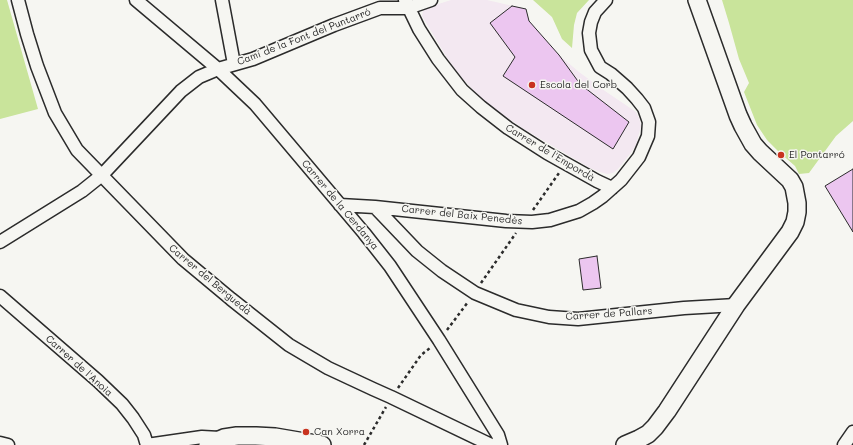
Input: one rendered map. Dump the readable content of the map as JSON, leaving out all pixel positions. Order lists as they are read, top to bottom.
{
  "streets": {
    "street": [
      "Camí de la Font del Puntarró",
      "Carrer de l'Empordà",
      "Carrer de la Cerdanya",
      "Carrer del Baix Penedès",
      "Carrer del Berguedà",
      "Carrer de Pallars",
      "Carrer de l'Anoia"
    ]
  },
  "crossings": [
    ["Camí de la Font del Puntarró", "Carrer de l'Empordà"],
    ["Camí de la Font del Puntarró", "Carrer de la Cerdanya"],
    ["Camí de la Font del Puntarró", "Carrer del Berguedà"],
    ["Carrer de l'Empordà", "Carrer del Baix Penedès"],
    ["Carrer de la Cerdanya", "Carrer del Baix Penedès"],
    ["Carrer de la Cerdanya", "Carrer del Berguedà"],
    ["Carrer del Baix Penedès", "Carrer de Pallars"]
  ],
  "places": ["Escola del Corb", "El Pontarró", "Can Xorra"]
}
